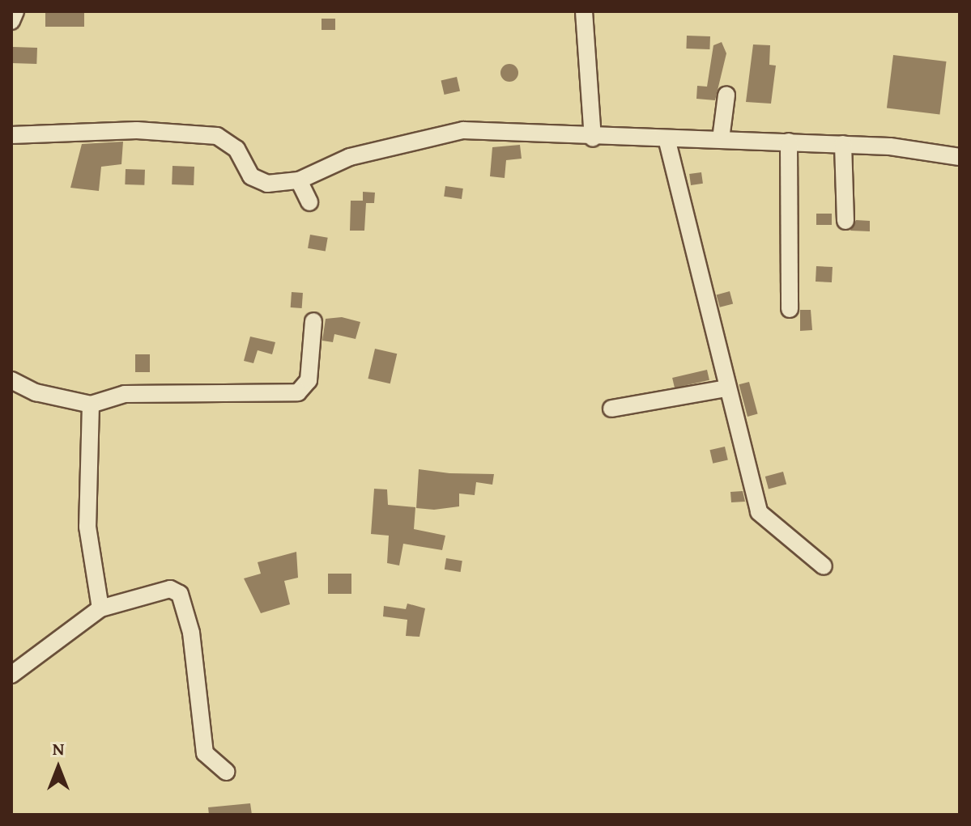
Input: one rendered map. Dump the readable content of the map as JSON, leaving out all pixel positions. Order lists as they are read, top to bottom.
{
  "north": "top"
}
